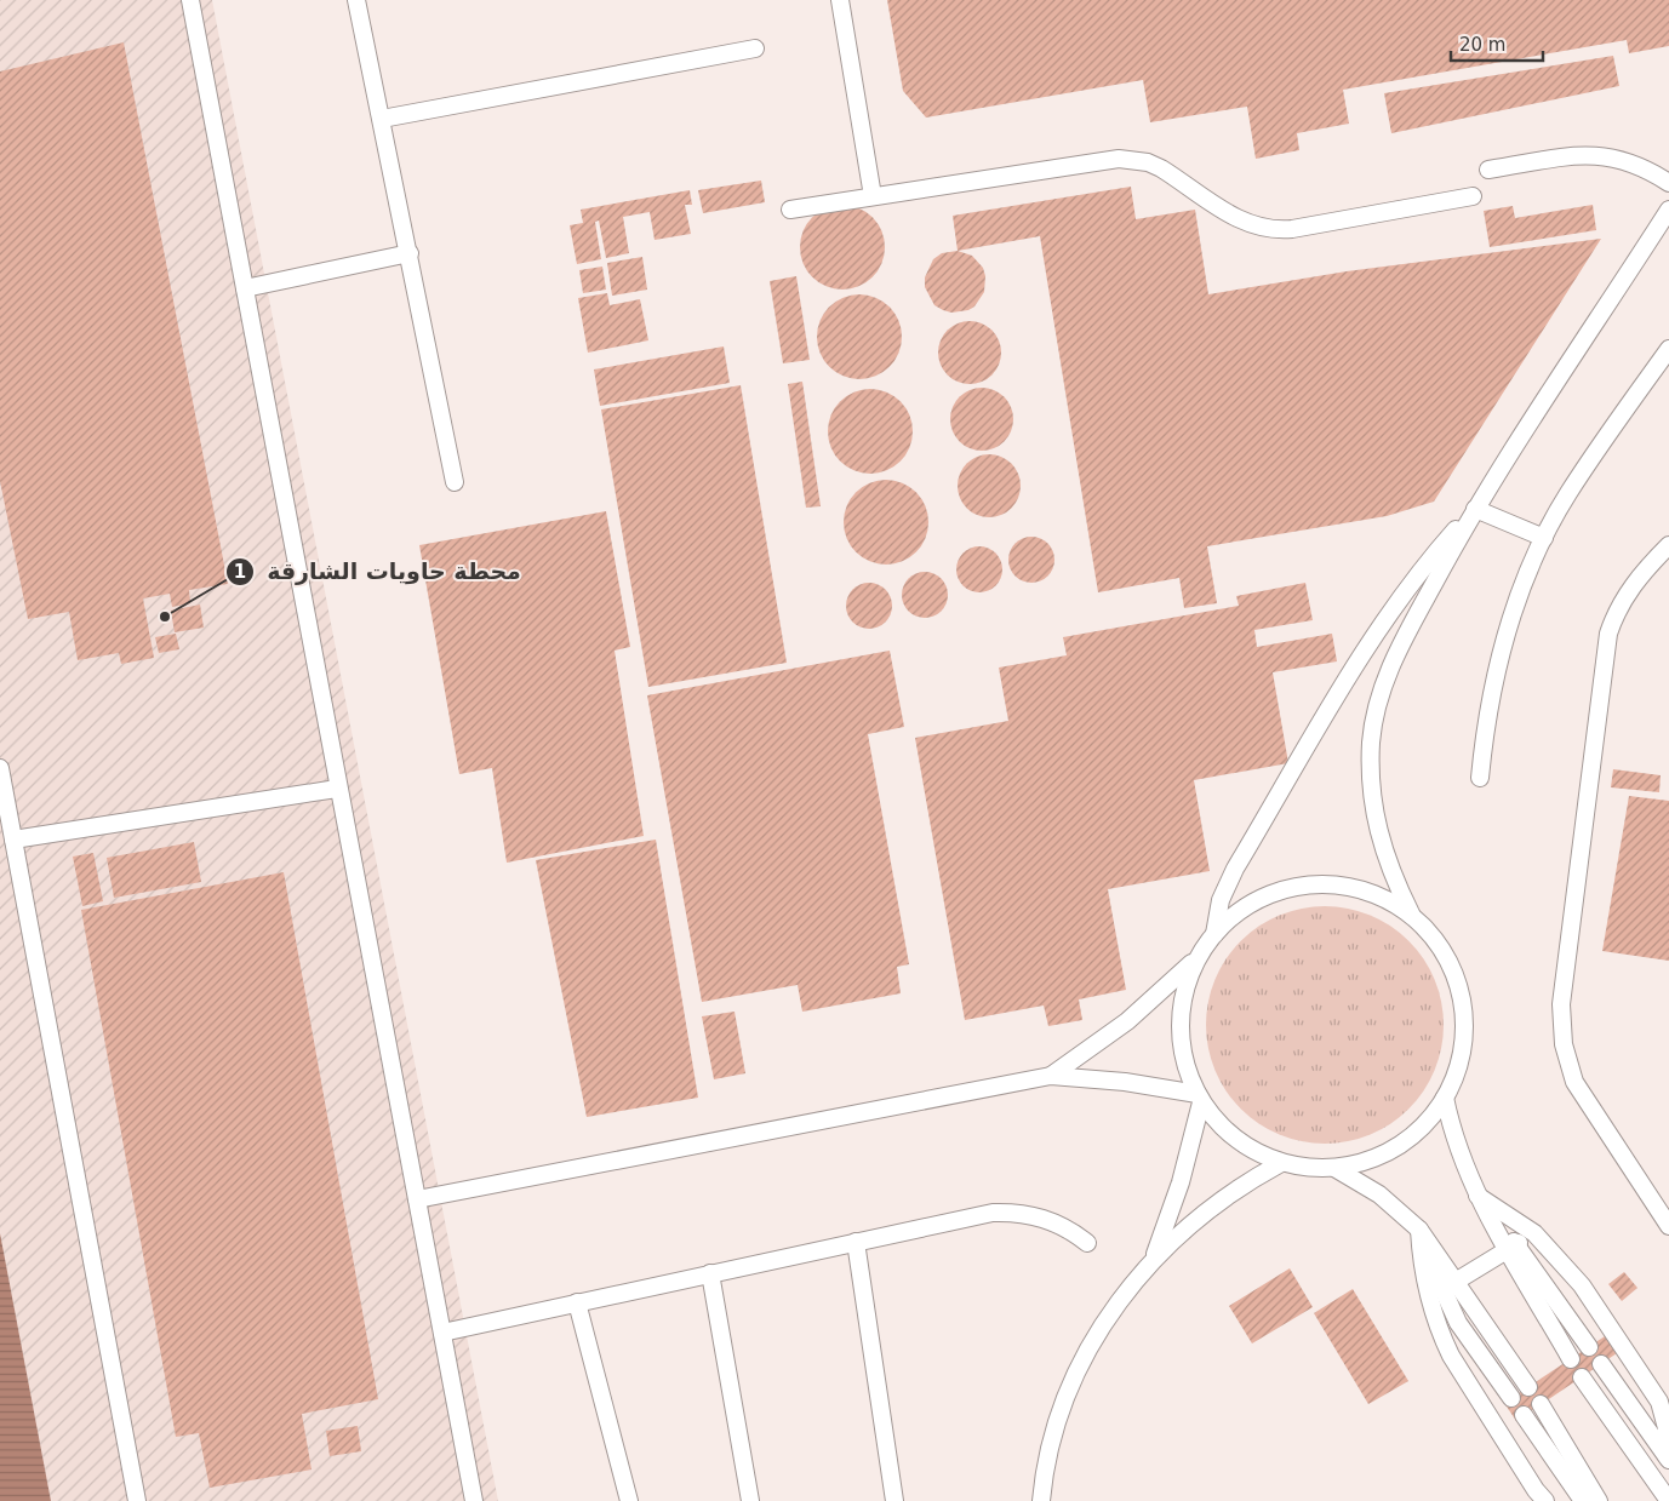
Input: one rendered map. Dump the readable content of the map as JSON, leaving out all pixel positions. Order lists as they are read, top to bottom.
{
  "places": ["محطة حاويات الشارقة"],
  "scale_bar": "20 m"
}
